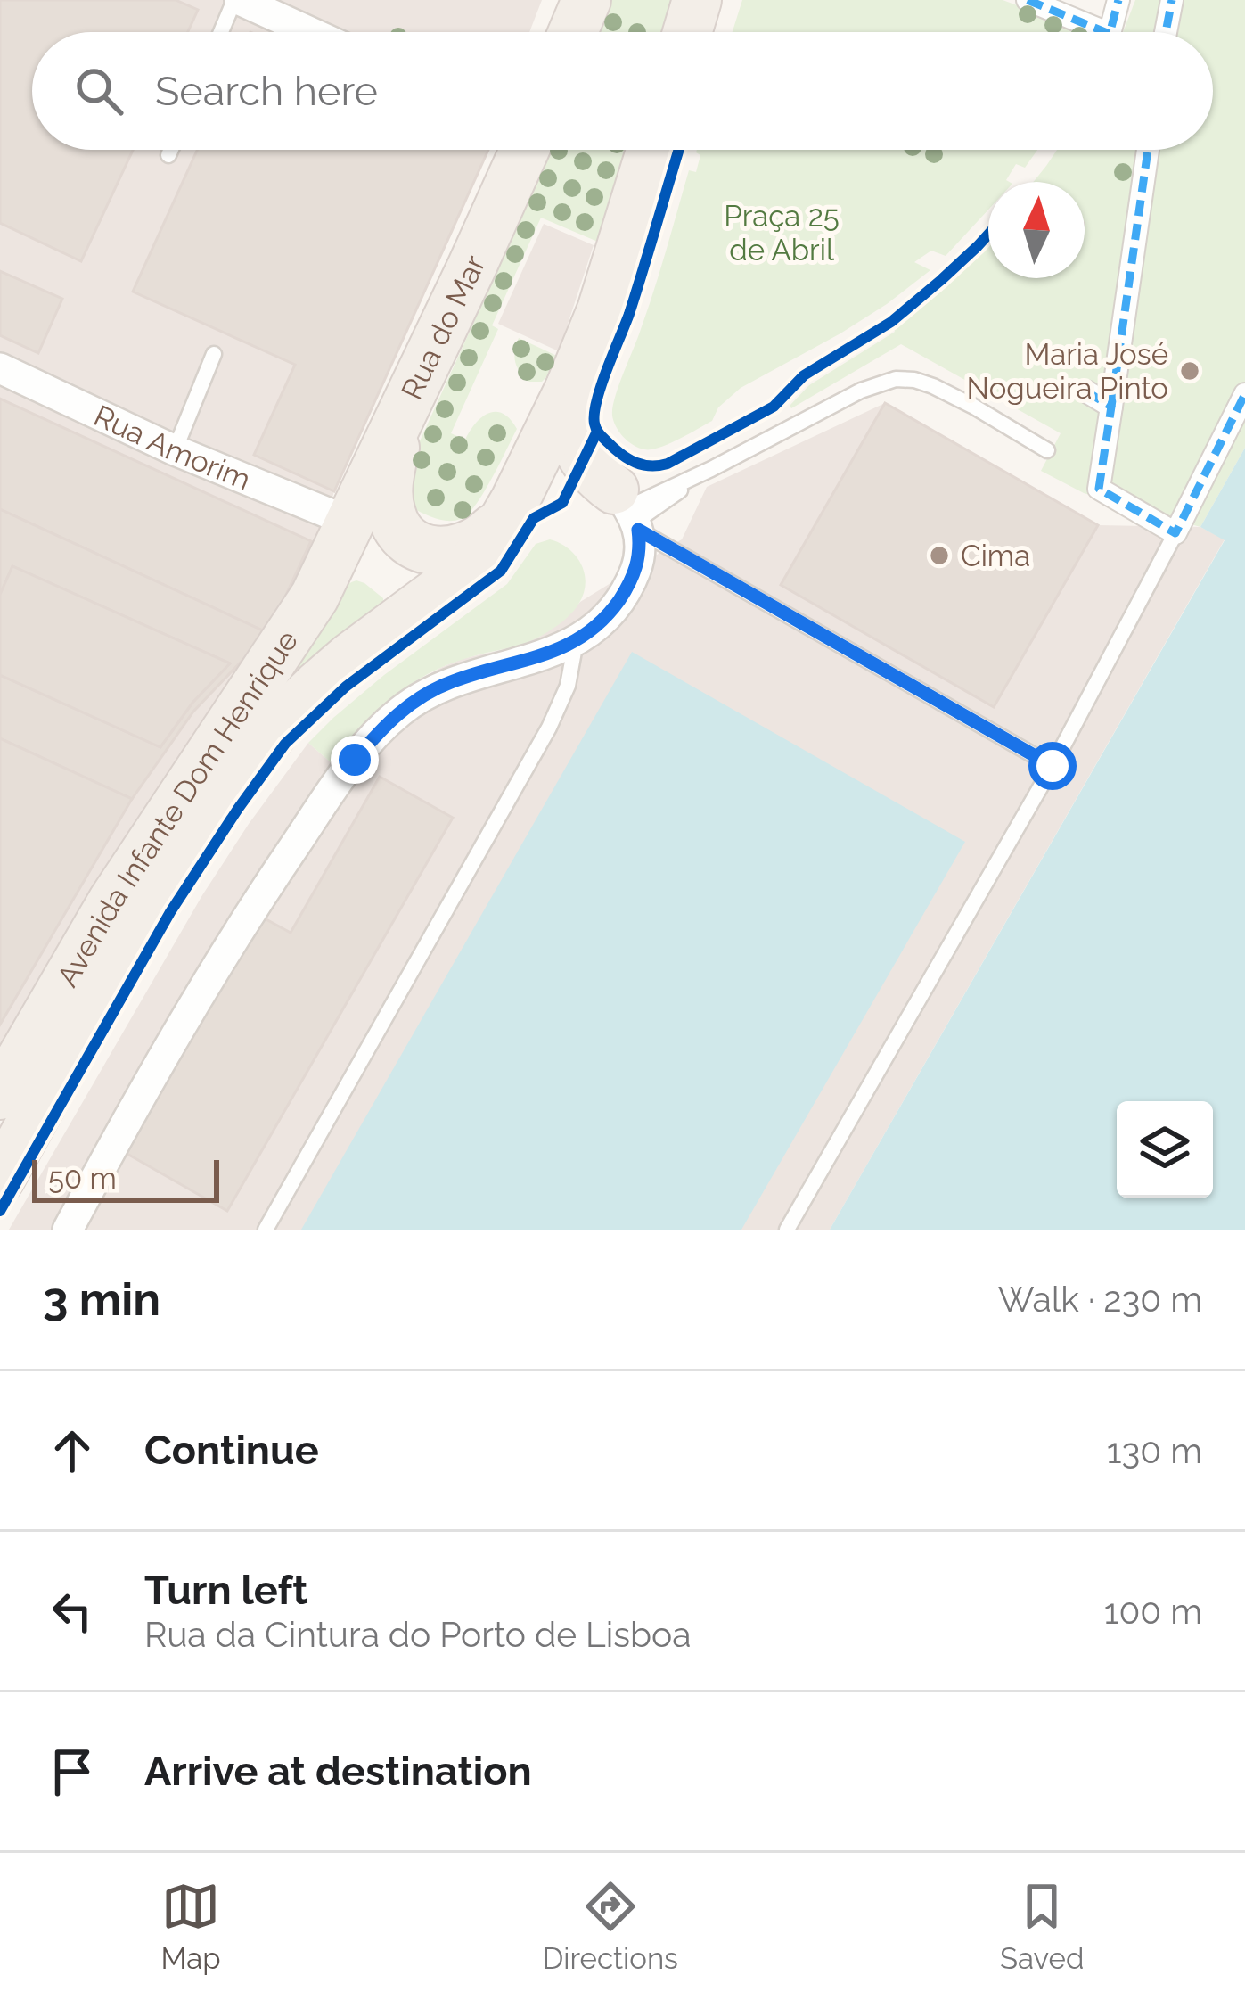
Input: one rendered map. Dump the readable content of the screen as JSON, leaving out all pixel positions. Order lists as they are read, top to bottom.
{
  "streets": {
    "main road": ["Rua do Mar", "Avenida Infante Dom Henrique"],
    "street": ["Rua Amorim"]
  },
  "crossings": [
    ["Rua do Mar", "Rua Amorim"],
    ["Rua do Mar", "Avenida Infante Dom Henrique"],
    ["Rua Amorim", "Avenida Infante Dom Henrique"]
  ],
  "parks": ["Praça 25 de Abril"],
  "places": ["Maria José Nogueira Pinto", "Cima"],
  "scale_bar": "50 m",
  "north": "top",
  "page": {
    "search": "Search here",
    "scale": "50 m",
    "heading": ["3 min", "Walk · 230 m"],
    "list": [
      ["Continue", "130 m"],
      ["Turn left", "Rua da Cintura do Porto de Lisboa", "100 m"],
      "Arrive at destination"
    ],
    "nav": ["Map", "Directions", "Saved"]
  }
}
